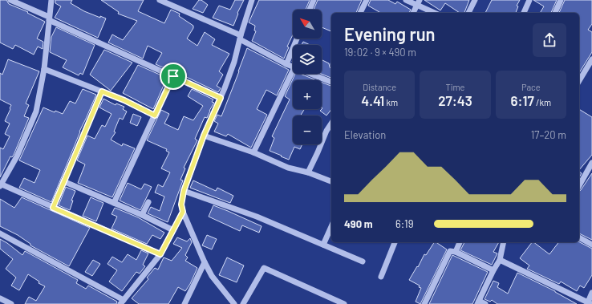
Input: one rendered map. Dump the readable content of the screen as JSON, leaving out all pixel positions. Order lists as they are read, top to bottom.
{
  "north": "top left",
  "page": {
    "map_buttons": ["+", "−"],
    "heading": ["Evening run", "19:02 · 9 × 490 m"],
    "stats": [
      ["Distance", "4.41 km"],
      ["Time", "27:43"],
      ["Pace", "6:17 /km"]
    ],
    "chart": ["Elevation", "17–20 m"],
    "list": [
      {
        "name": "490 m",
        "note": "6:19"
      }
    ]
  }
}
